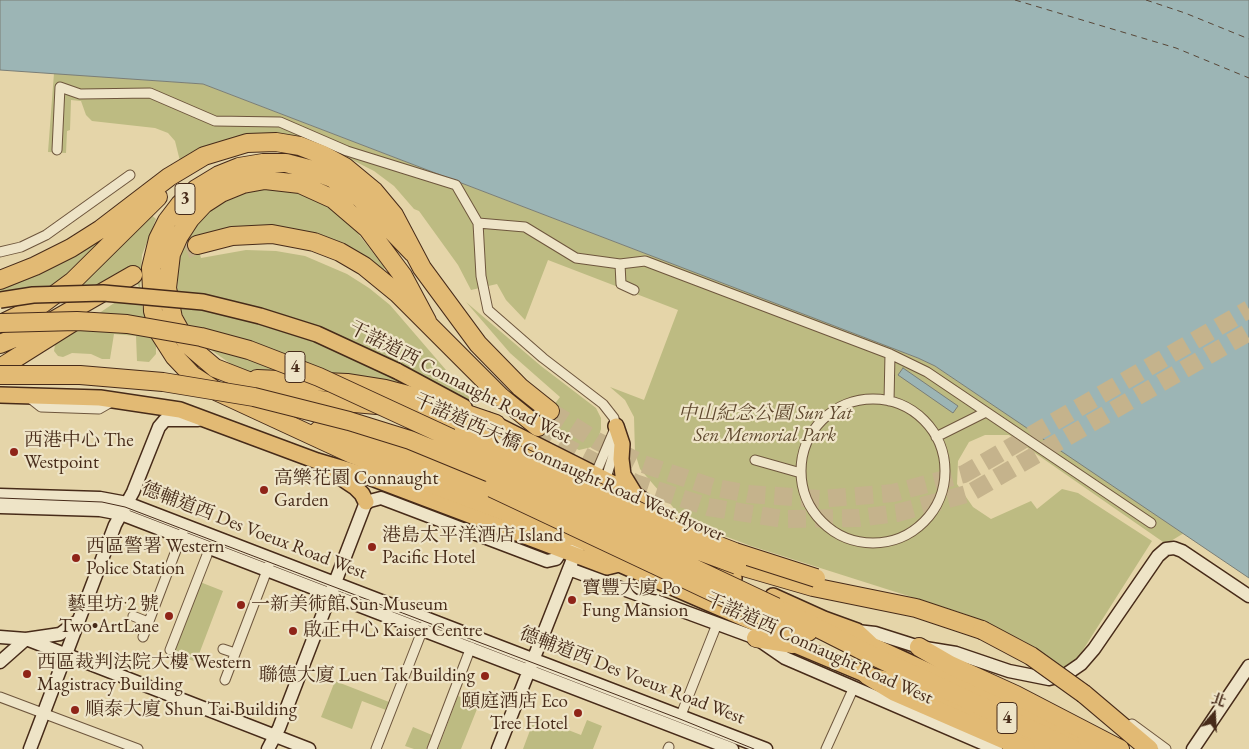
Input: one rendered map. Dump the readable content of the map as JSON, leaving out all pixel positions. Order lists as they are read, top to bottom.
{
  "streets": {
    "highway": ["3", "4", "干諾道西天橋 Connaught Road West flyover"],
    "main road": ["干諾道西 Connaught Road West", "德輔道西 Des Voeux Road West"]
  },
  "crossings": [
    ["3", "干諾道西天橋 Connaught Road West flyover"]
  ],
  "parks": ["中山紀念公園 Sun Yat Sen Memorial Park"],
  "places": [
    "西港中心 The Westpoint",
    "高樂花園 Connaught Garden",
    "港島太平洋酒店 Island Pacific Hotel",
    "西區警署 Western Police Station",
    "寶豐大廈 Po Fung Mansion",
    "一新美術館 Sun Museum",
    "藝里坊‧2 號 Two•ArtLane",
    "啟正中心 Kaiser Centre",
    "西區裁判法院大樓 Western Magistracy Building",
    "聯德大廈 Luen Tak Building",
    "順泰大廈 Shun Tai Building",
    "頤庭酒店 Eco Tree Hotel"
  ],
  "north": "top"
}
